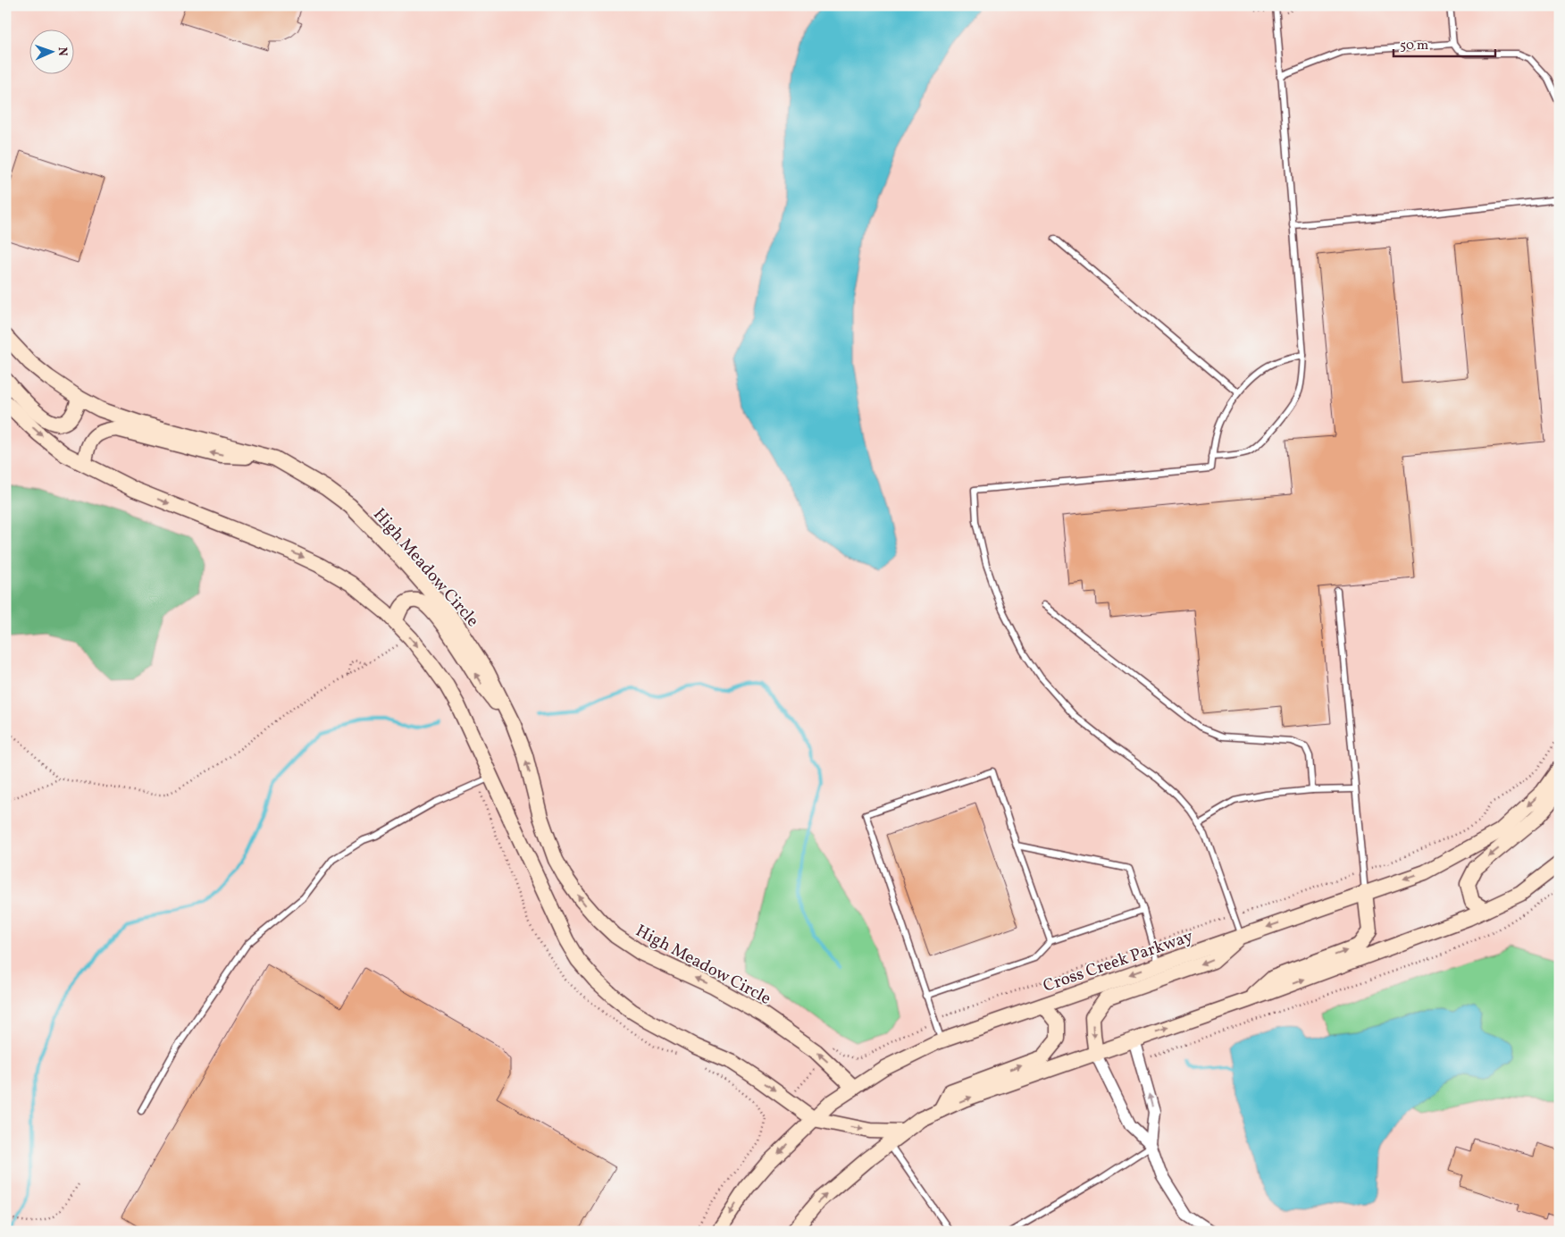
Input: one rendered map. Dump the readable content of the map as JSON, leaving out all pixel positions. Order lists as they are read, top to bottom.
{
  "streets": {
    "street": ["High Meadow Circle", "Cross Creek Parkway"]
  },
  "crossings": [
    ["High Meadow Circle", "Cross Creek Parkway"]
  ],
  "scale_bar": "50 m",
  "north": "right"
}
